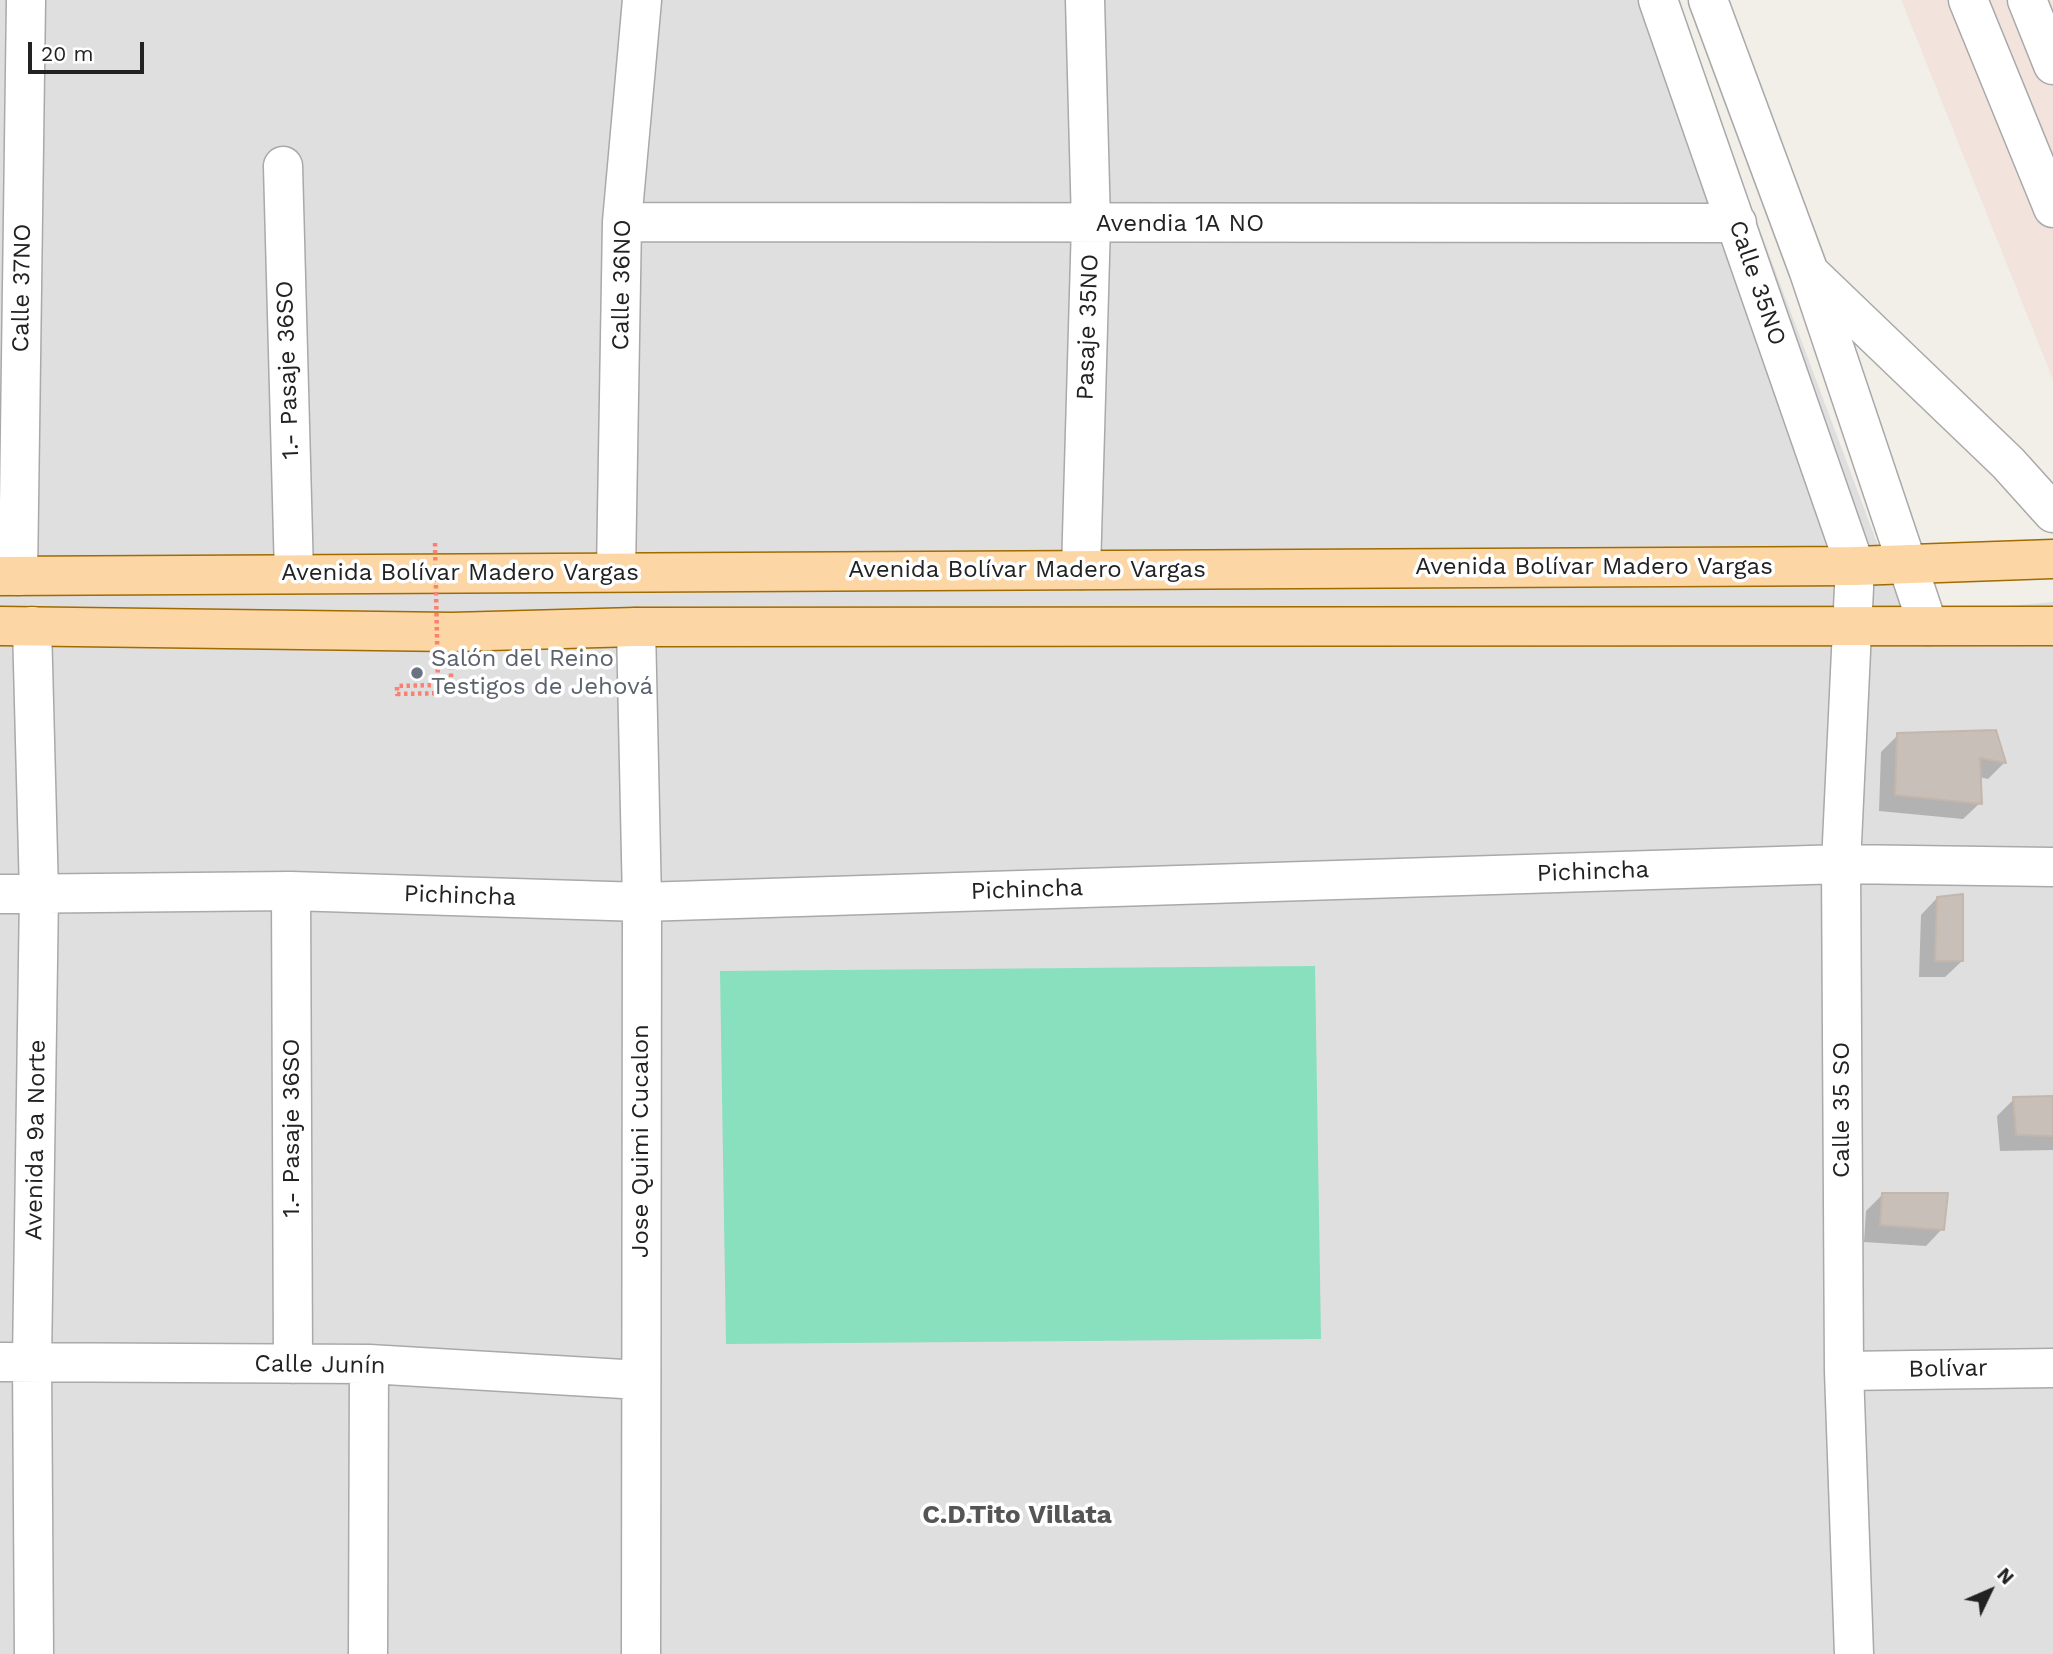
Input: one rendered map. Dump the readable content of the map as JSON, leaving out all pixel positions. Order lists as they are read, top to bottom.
{
  "streets": {
    "main road": ["Avenida Bolívar Madero Vargas"],
    "street": [
      "Avendia 1A NO",
      "Calle 35NO",
      "Calle 36NO",
      "Calle 37NO",
      "Pasaje 35NO",
      "1.- Pasaje 36SO",
      "Pichincha",
      "Calle 35 SO",
      "Avenida 9a Norte",
      "Jose Quimi Cucalon",
      "Calle Junín",
      "Bolívar"
    ]
  },
  "crossings": [
    ["Avendia 1A NO", "Calle 35NO"],
    ["Avendia 1A NO", "Calle 36NO"],
    ["Avendia 1A NO", "Pasaje 35NO"],
    ["Calle 35NO", "Avenida Bolívar Madero Vargas"],
    ["Calle 35NO", "Calle 35 SO"],
    ["Calle 36NO", "Avenida Bolívar Madero Vargas"],
    ["Calle 37NO", "Avenida Bolívar Madero Vargas"],
    ["Pasaje 35NO", "Avenida Bolívar Madero Vargas"],
    ["1.- Pasaje 36SO", "Avenida Bolívar Madero Vargas"],
    ["1.- Pasaje 36SO", "Pichincha"],
    ["1.- Pasaje 36SO", "Calle Junín"],
    ["Avenida Bolívar Madero Vargas", "Calle 35 SO"],
    ["Pichincha", "Calle 35 SO"],
    ["Pichincha", "Avenida 9a Norte"],
    ["Pichincha", "Jose Quimi Cucalon"],
    ["Calle 35 SO", "Bolívar"],
    ["Avenida 9a Norte", "Calle Junín"],
    ["Jose Quimi Cucalon", "Calle Junín"]
  ],
  "districts": ["C.D.Tito Villata"],
  "places": ["Salón del Reino Testigos de Jehová"],
  "scale_bar": "20 m",
  "north": "top right"
}
